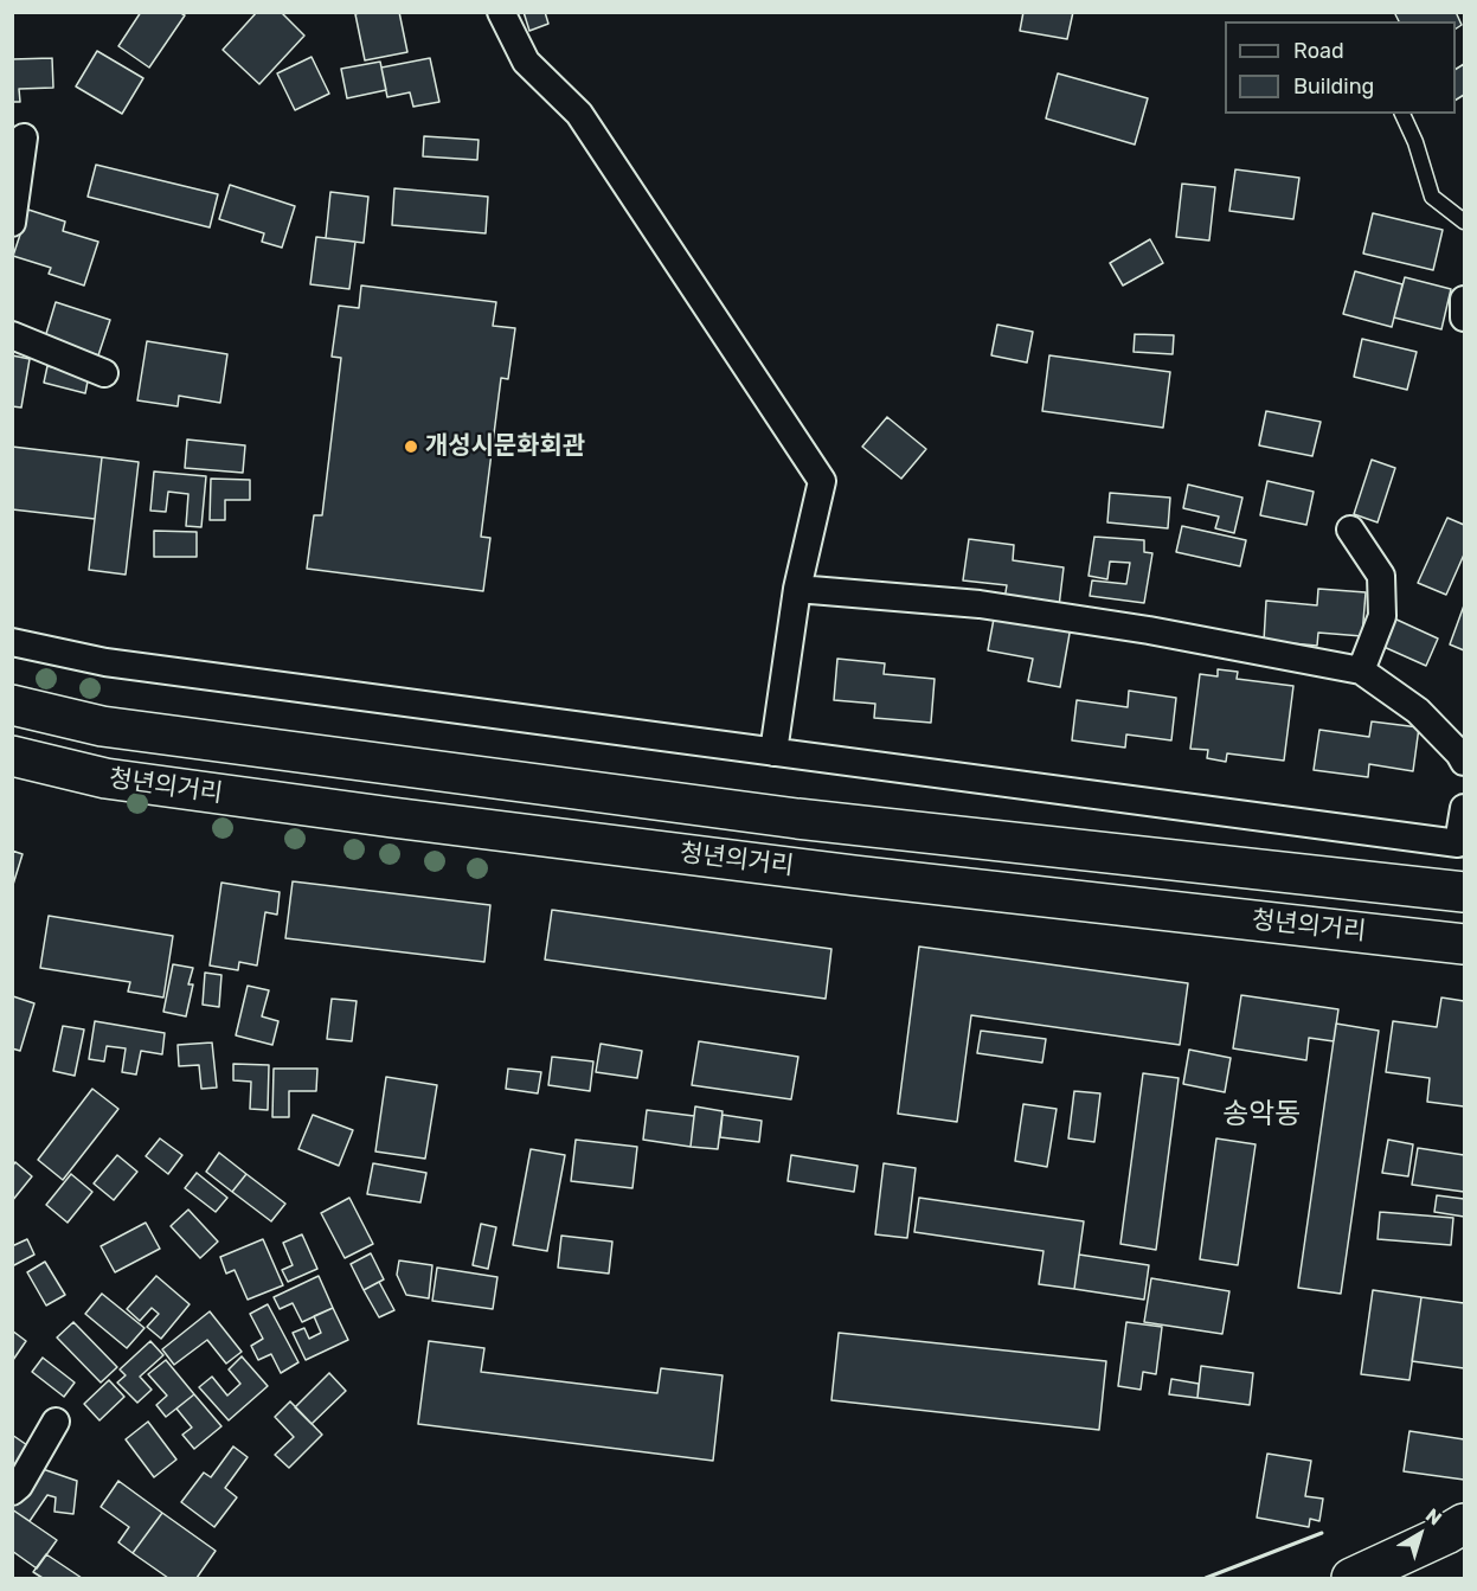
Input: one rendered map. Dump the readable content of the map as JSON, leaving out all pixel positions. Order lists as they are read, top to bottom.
{
  "streets": {
    "main road": ["청년의거리"]
  },
  "districts": ["송악동"],
  "places": ["개성시문화회관"],
  "legend": ["Road", "Building"],
  "north": "top right"
}
